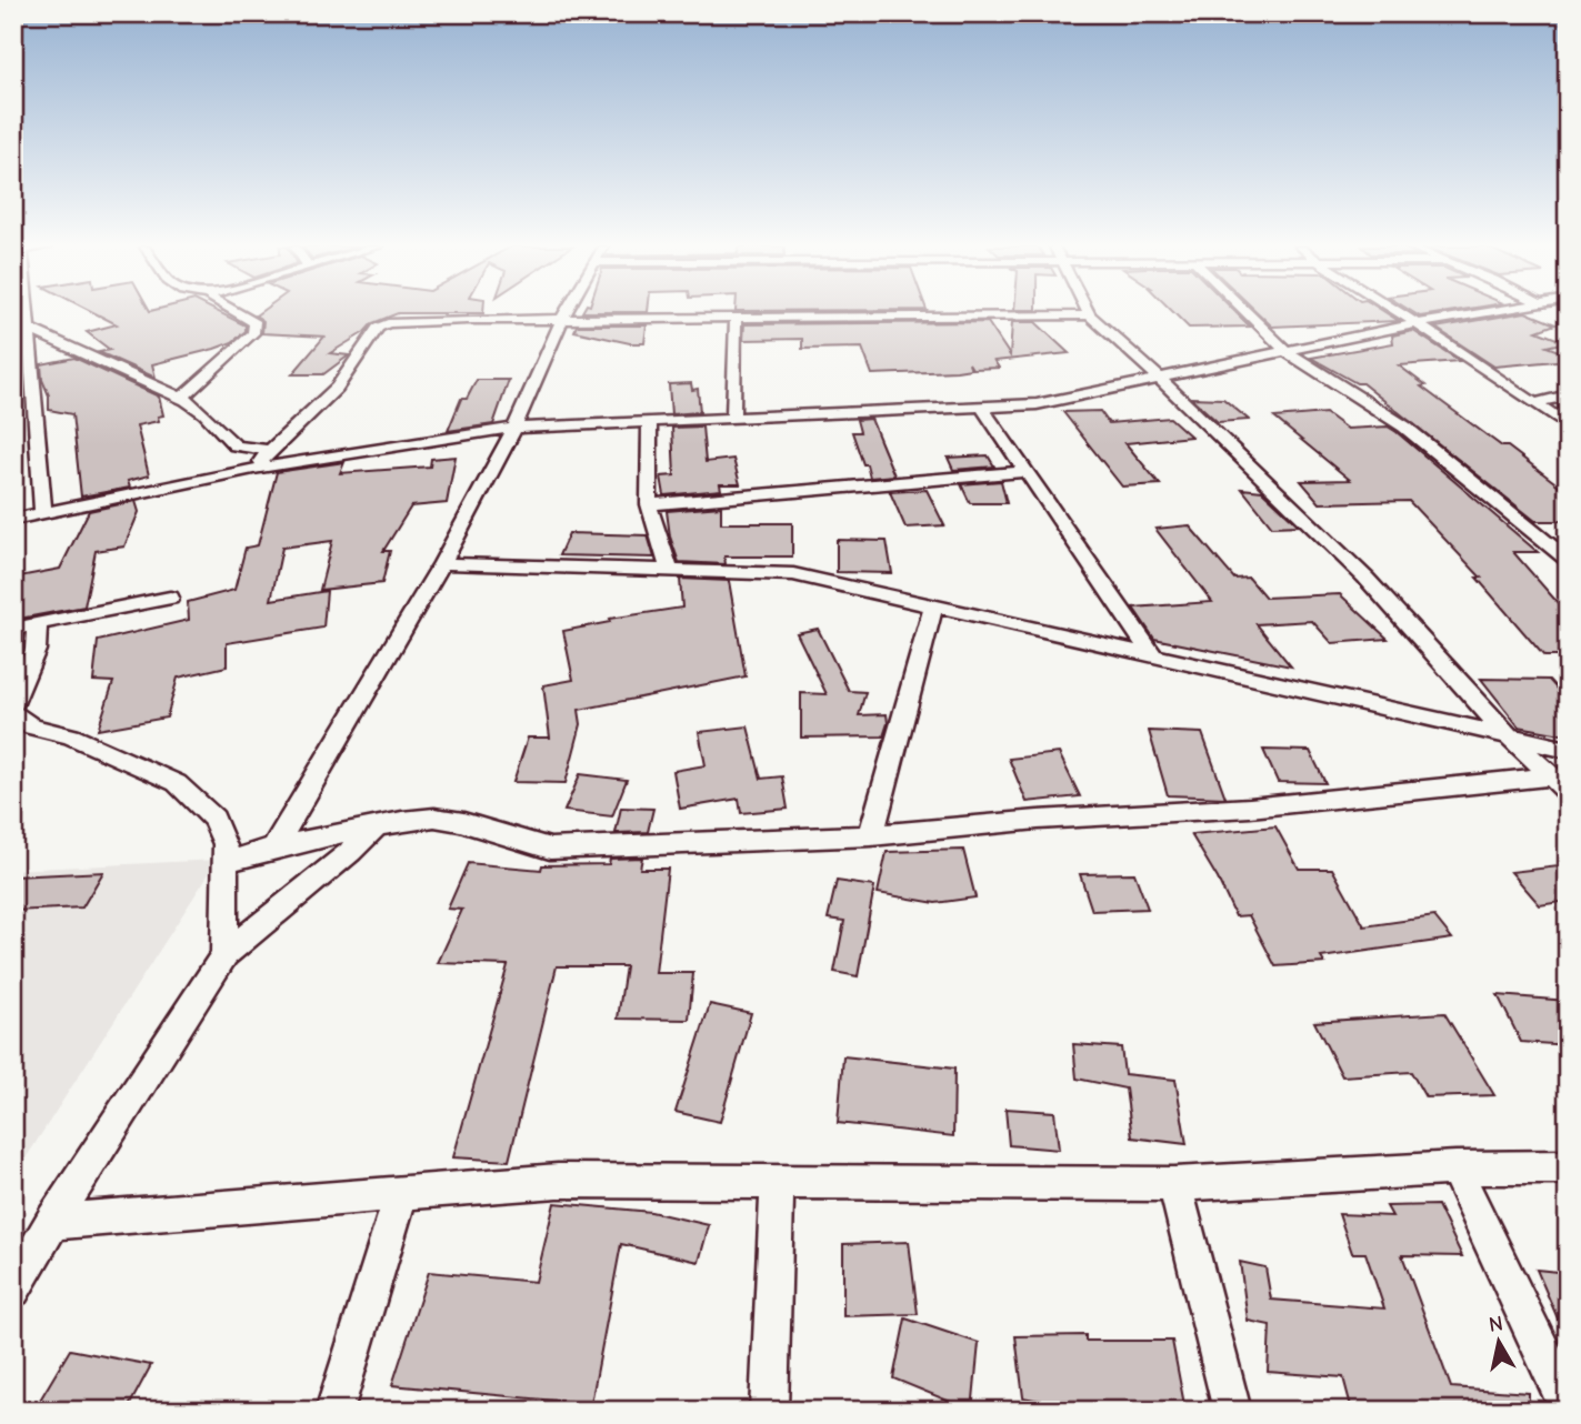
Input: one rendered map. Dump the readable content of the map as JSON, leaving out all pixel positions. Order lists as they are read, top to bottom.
{
  "north": "top"
}
